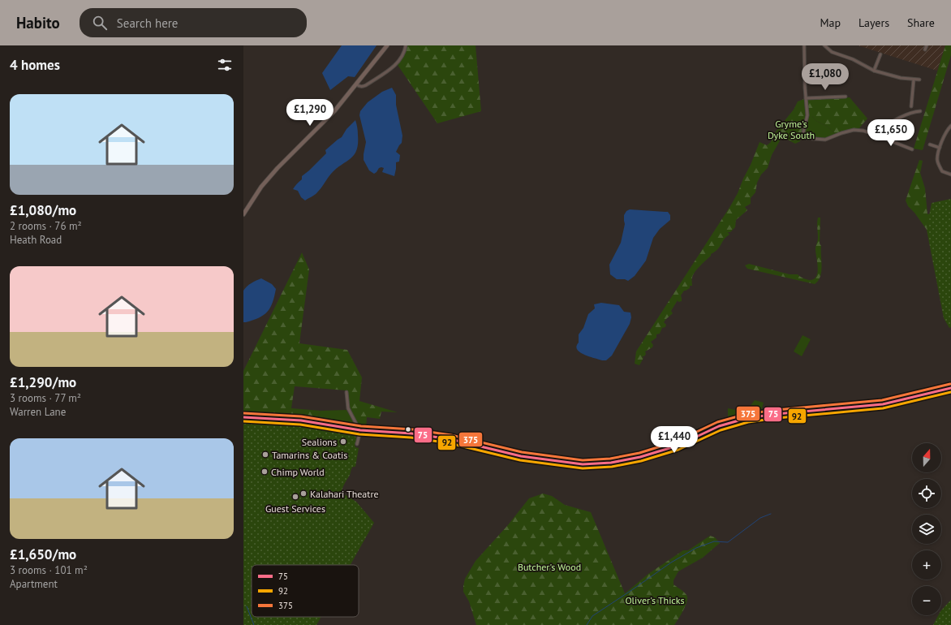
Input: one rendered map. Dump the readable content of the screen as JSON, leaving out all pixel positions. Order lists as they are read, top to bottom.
{
  "parks": ["Gryme's Dyke South", "Butcher's Wood", "Oliver's Thicks"],
  "places": [
    "Sealions",
    "Tamarins & Coatis",
    "Chimp World",
    "Kalahari Theatre",
    "Guest Services"
  ],
  "lines": ["transit line 375", "transit line 75", "transit line 92"],
  "legend": ["75", "92", "375"],
  "north": "top",
  "page": {
    "header": "Habito",
    "search": "Search here",
    "nav": ["Map", "Layers", "Share"],
    "heading": "4 homes",
    "price": [
      "£1,080",
      "£1,290",
      "£1,650",
      "£1,440"
    ],
    "list": [
      {
        "name": "£1,080/mo",
        "note": "2 rooms · 76 m² · Heath Road"
      },
      {
        "name": "£1,290/mo",
        "note": "3 rooms · 77 m² · Warren Lane"
      },
      {
        "name": "£1,650/mo",
        "note": "3 rooms · 101 m² · Apartment"
      }
    ],
    "map_buttons": ["+", "−"]
  }
}
